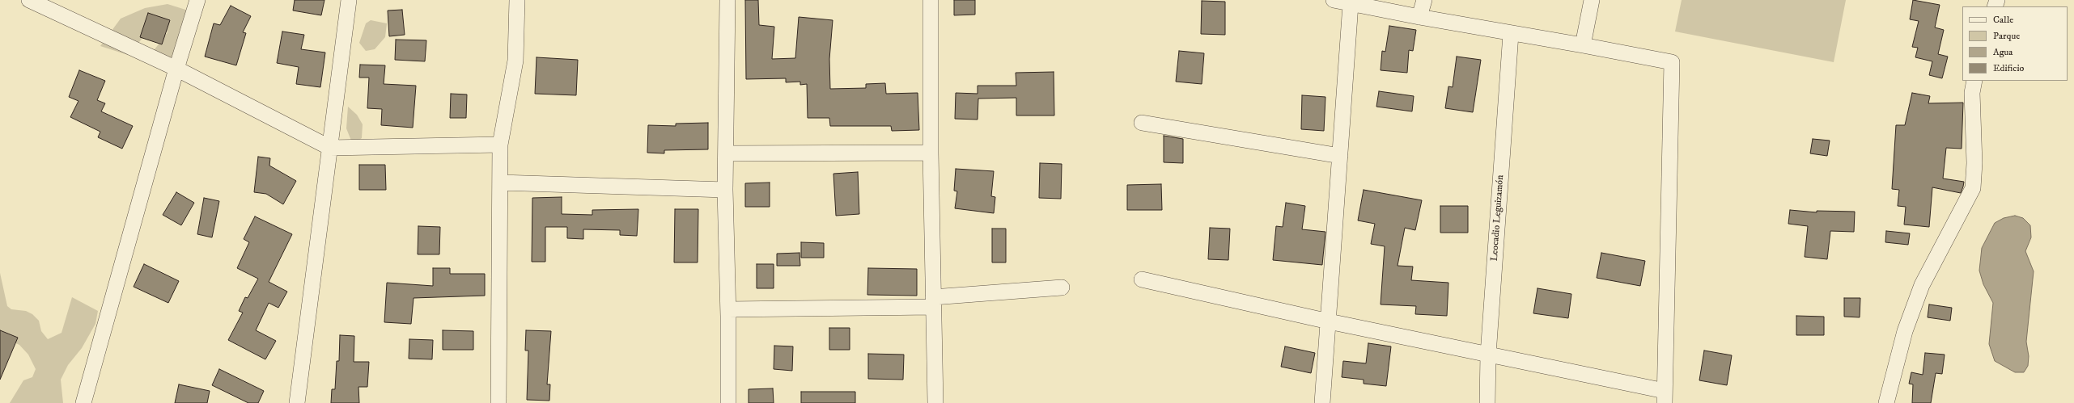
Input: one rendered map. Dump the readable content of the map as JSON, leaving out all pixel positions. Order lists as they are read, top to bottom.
{
  "streets": {
    "street": ["Leocadio Leguizamón"]
  },
  "legend": [
    "Calle",
    "Parque",
    "Agua",
    "Edificio"
  ]
}
